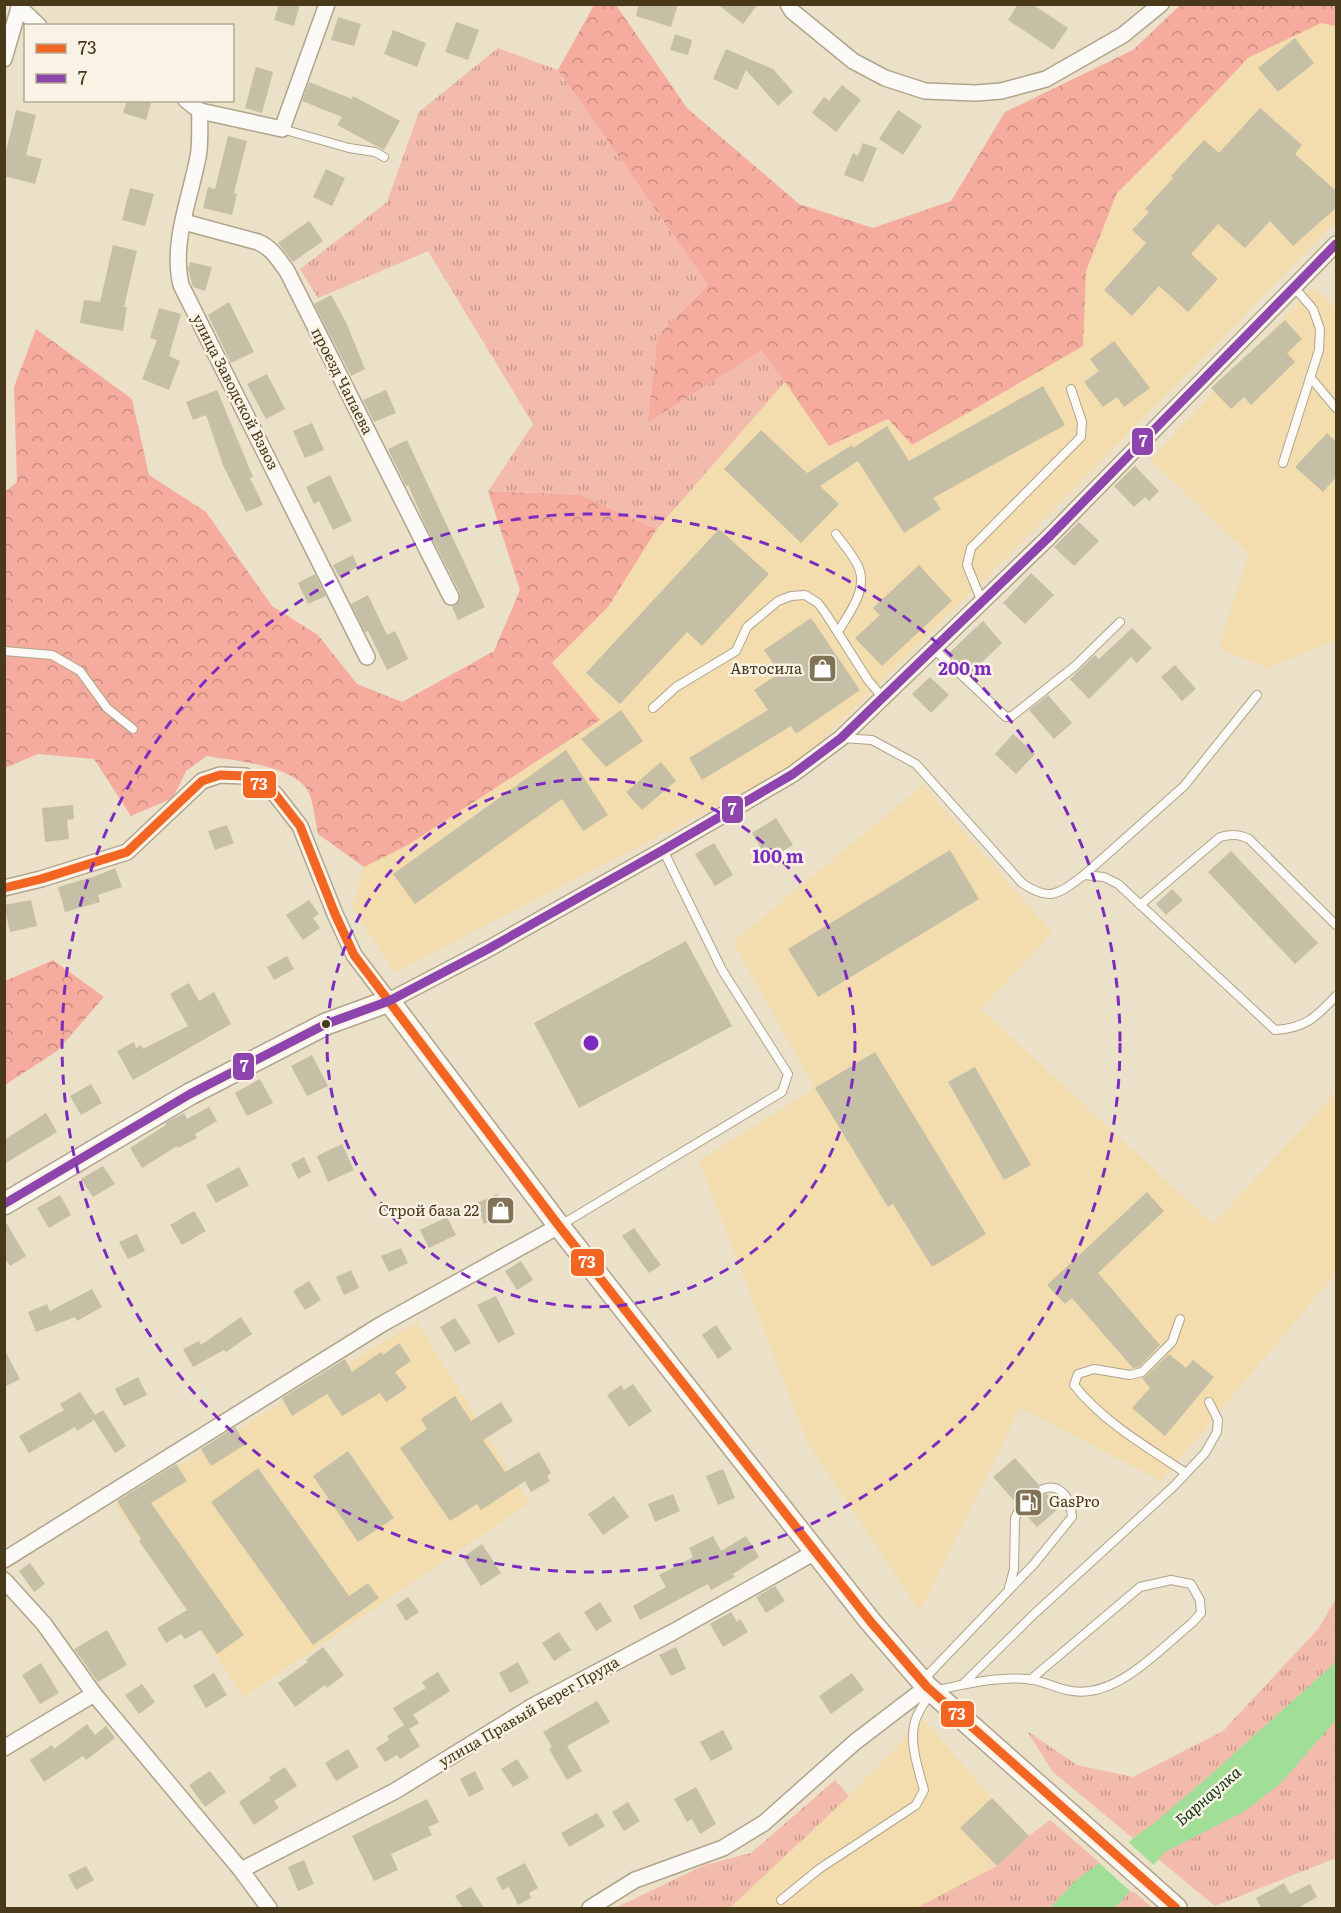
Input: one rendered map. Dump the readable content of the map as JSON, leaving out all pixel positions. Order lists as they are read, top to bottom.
{
  "streets": {
    "street": ["проезд Чапаева", "улица Заводской Взвоз", "улица Правый Берег Пруда"]
  },
  "crossings": [
    ["проезд Чапаева", "улица Заводской Взвоз"]
  ],
  "water": ["Барнаулка"],
  "places": {
    "shop": ["Автосила", "Строй база 22"],
    "fuel station": ["GasPro"]
  },
  "lines": ["transit line 7", "transit line 73"],
  "legend": ["73", "7"],
  "rings": ["200 m", "100 m"]
}
